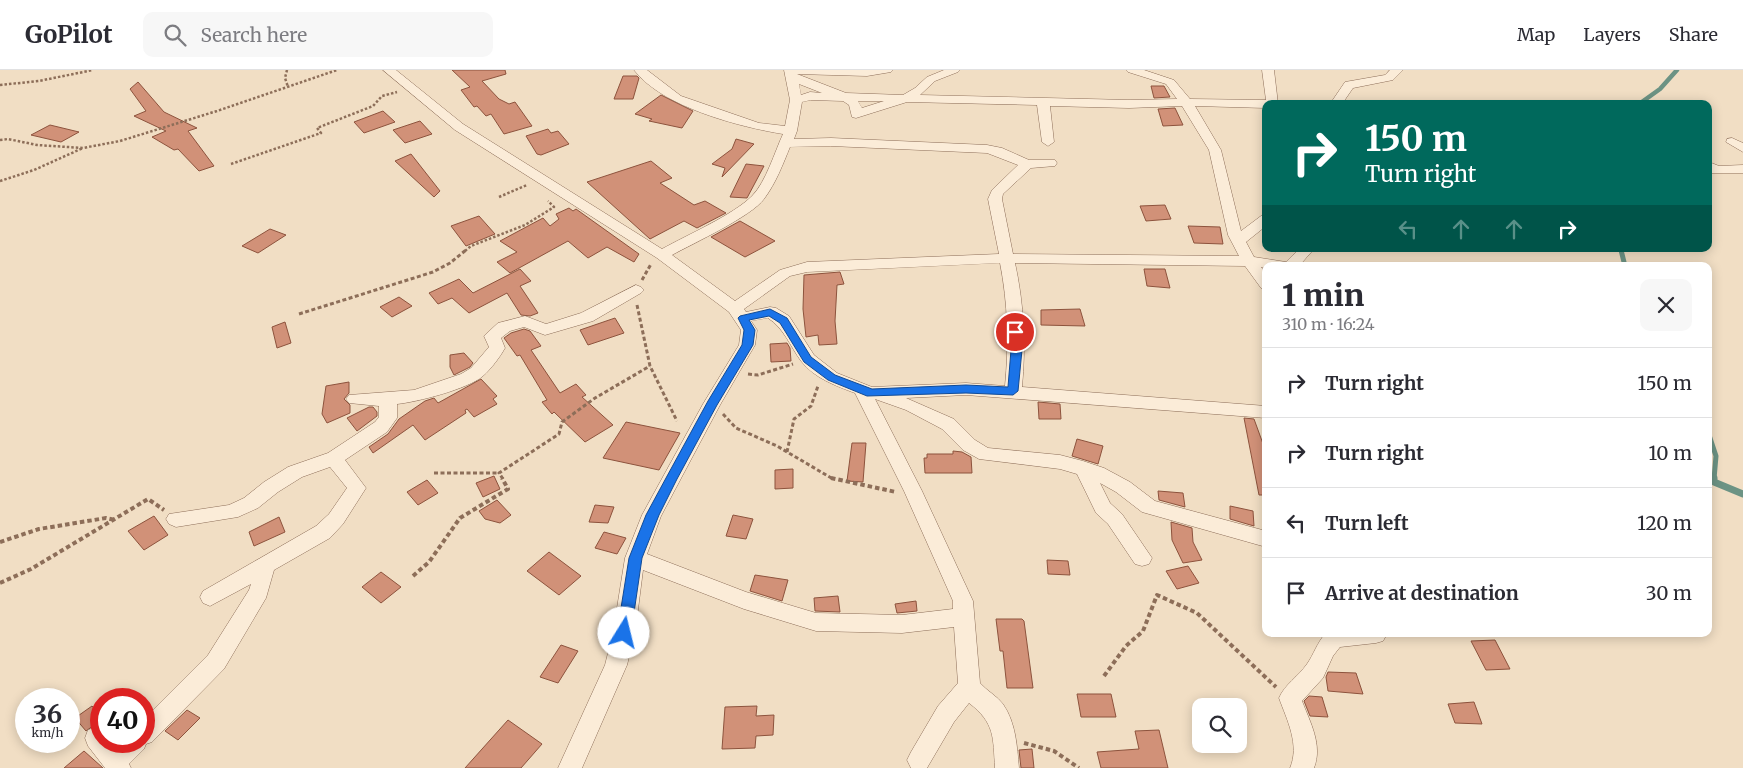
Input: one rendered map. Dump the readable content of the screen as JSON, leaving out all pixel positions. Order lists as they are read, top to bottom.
{
  "page": {
    "header": "GoPilot",
    "search": "Search here",
    "nav": ["Map", "Layers", "Share"],
    "turn": ["150 m", "Turn right"],
    "heading": ["1 min", "310 m · 16:24"],
    "list": [
      {
        "name": "Turn right",
        "value": "150 m"
      },
      {
        "name": "Turn right",
        "value": "10 m"
      },
      {
        "name": "Turn left",
        "value": "120 m"
      },
      {
        "name": "Arrive at destination",
        "value": "30 m"
      }
    ],
    "speed": "36 km/h",
    "limit": "40"
  }
}
